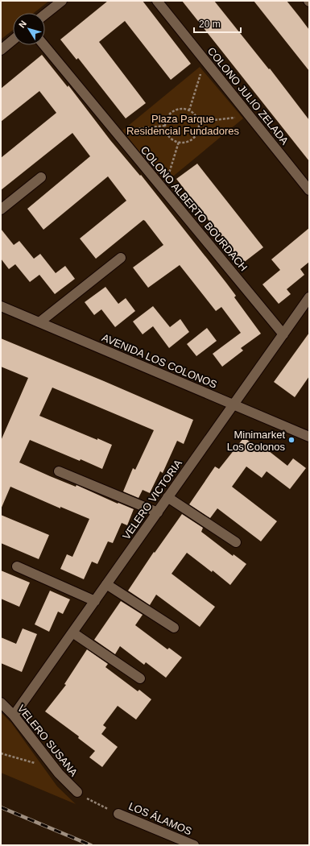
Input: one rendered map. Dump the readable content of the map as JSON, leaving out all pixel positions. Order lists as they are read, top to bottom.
{
  "streets": {
    "street": [
      "COLONO JULIO ZELADA",
      "COLONO ALBERTO BOURDACH",
      "AVENIDA LOS COLONOS",
      "VELERO VICTORIA",
      "VELERO SUSANA",
      "LOS ÁLAMOS"
    ]
  },
  "crossings": [
    ["COLONO ALBERTO BOURDACH", "VELERO VICTORIA"],
    ["AVENIDA LOS COLONOS", "VELERO VICTORIA"],
    ["VELERO VICTORIA", "VELERO SUSANA"]
  ],
  "parks": ["Plaza Parque Residencial Fundadores"],
  "places": ["Minimarket Los Colonos"],
  "scale_bar": "20 m",
  "north": "top left"
}
